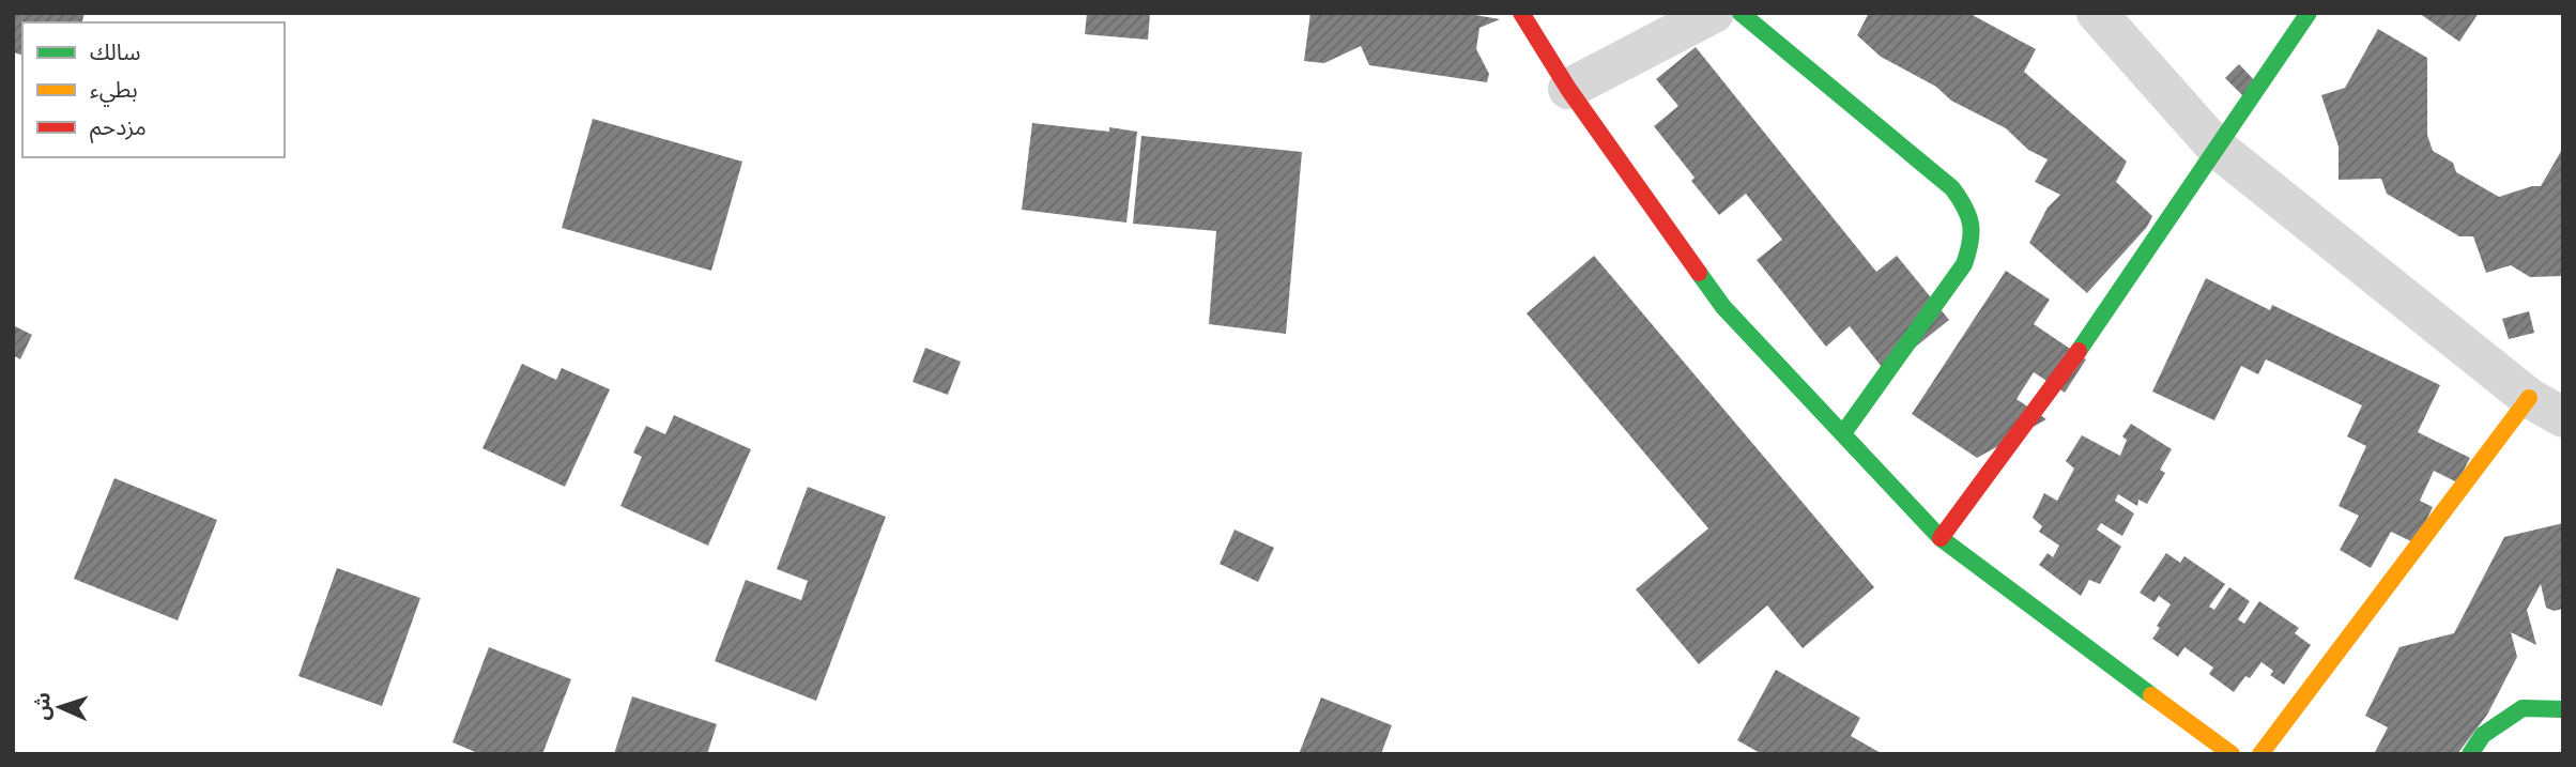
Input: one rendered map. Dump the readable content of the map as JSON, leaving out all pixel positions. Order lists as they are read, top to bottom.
{
  "legend": ["سالك", "بطيء", "مزدحم"],
  "north": "left"
}
